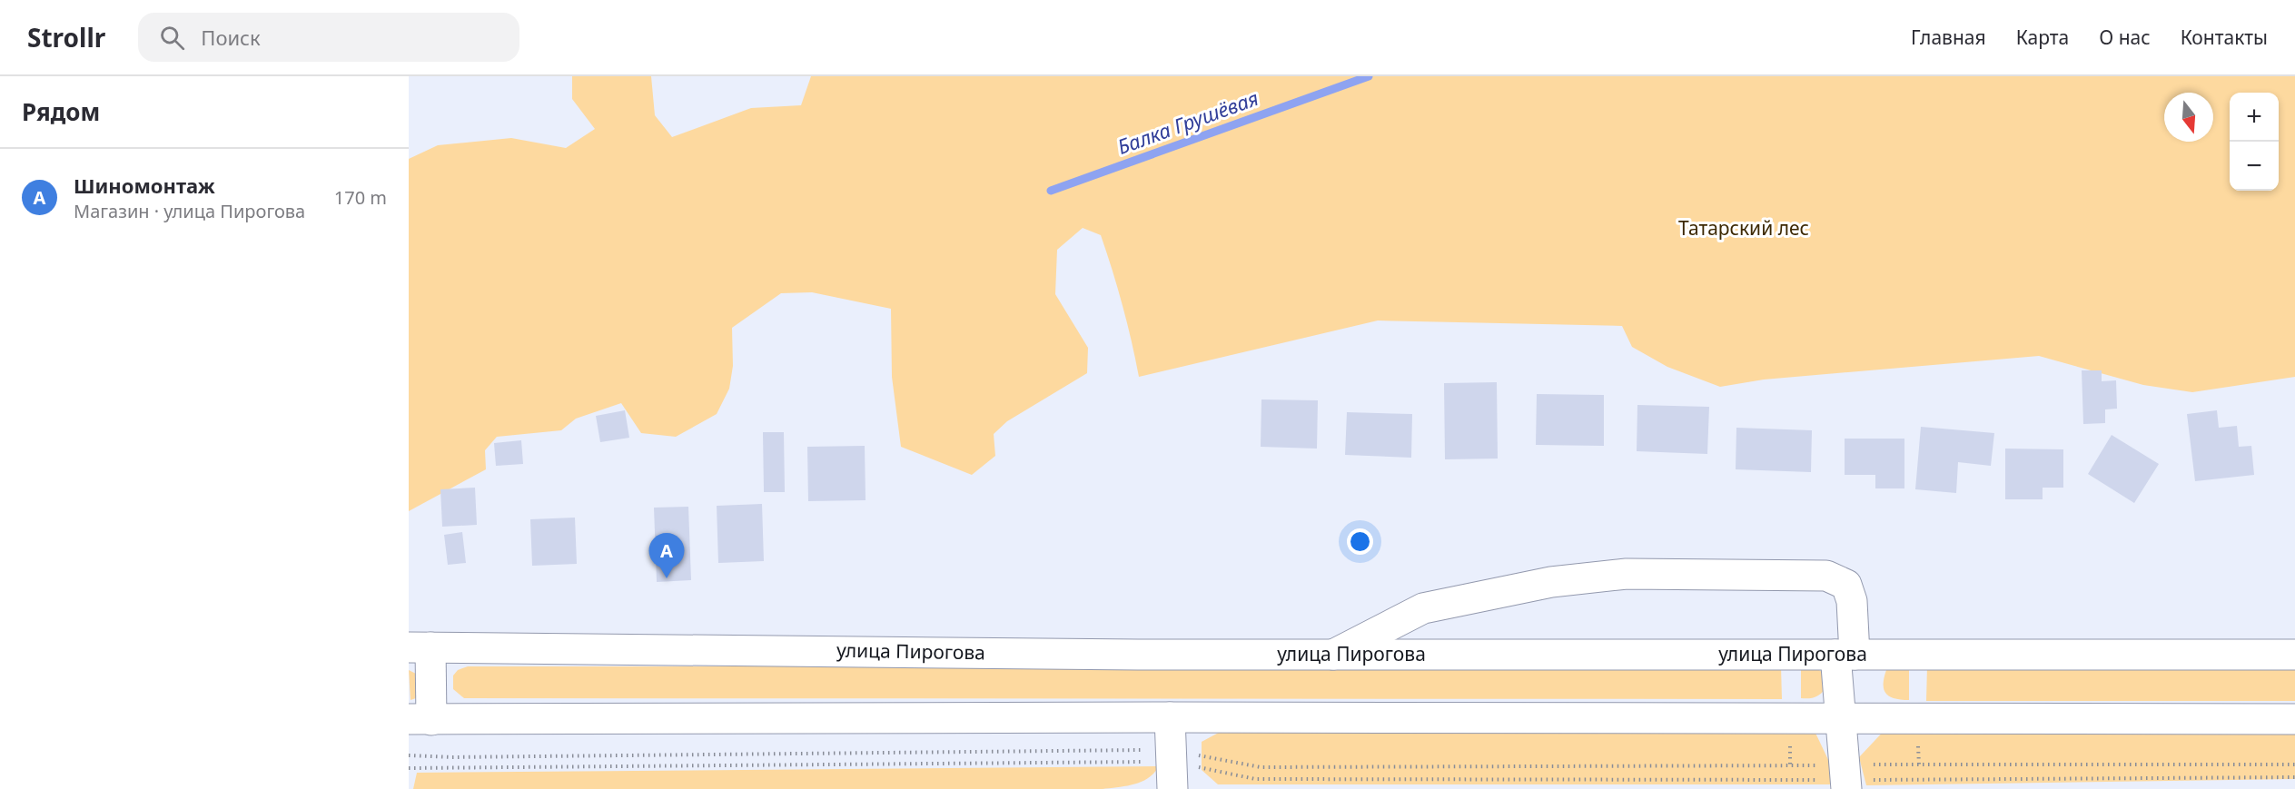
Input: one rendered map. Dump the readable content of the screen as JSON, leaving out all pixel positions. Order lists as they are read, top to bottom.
{
  "streets": {
    "main road": ["улица Пирогова"]
  },
  "water": ["Балка Грушёвая"],
  "parks": ["Татарский лес"],
  "north": "bottom",
  "page": {
    "header": "Strollr",
    "search": "Поиск",
    "nav": [
      "Главная",
      "Карта",
      "О нас",
      "Контакты"
    ],
    "heading": "Рядом",
    "map_buttons": ["+", "−"],
    "list": [
      {
        "mark": "A",
        "name": "Шиномонтаж",
        "note": "Магазин · улица Пирогова",
        "value": "170 m"
      }
    ],
    "pins": "A"
  }
}
